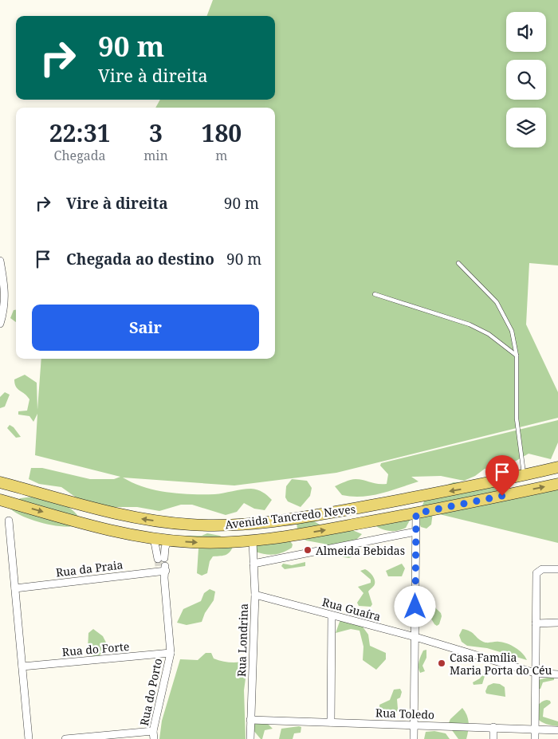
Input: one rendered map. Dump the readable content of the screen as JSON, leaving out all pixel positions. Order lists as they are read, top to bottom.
{
  "streets": {
    "main road": ["Avenida Tancredo Neves"],
    "street": [
      "Rua da Praia",
      "Rua Guaíra",
      "Rua Londrina",
      "Rua do Forte",
      "Rua do Porto",
      "Rua Toledo"
    ]
  },
  "crossings": [
    ["Avenida Tancredo Neves", "Rua Londrina"],
    ["Avenida Tancredo Neves", "Rua do Porto"],
    ["Rua da Praia", "Rua do Porto"],
    ["Rua Guaíra", "Rua Londrina"],
    ["Rua Londrina", "Rua Toledo"],
    ["Rua do Forte", "Rua do Porto"]
  ],
  "places": ["Almeida Bebidas", "Casa Família Maria Porta do Céu"],
  "page": {
    "turn": ["90 m", "Vire à direita"],
    "eta": [
      "22:31",
      "Chegada",
      "3",
      "min",
      "180",
      "m"
    ],
    "list": [
      {
        "name": "Vire à direita",
        "value": "90 m"
      },
      {
        "name": "Chegada ao destino",
        "value": "90 m"
      }
    ],
    "buttons": "Sair"
  }
}
